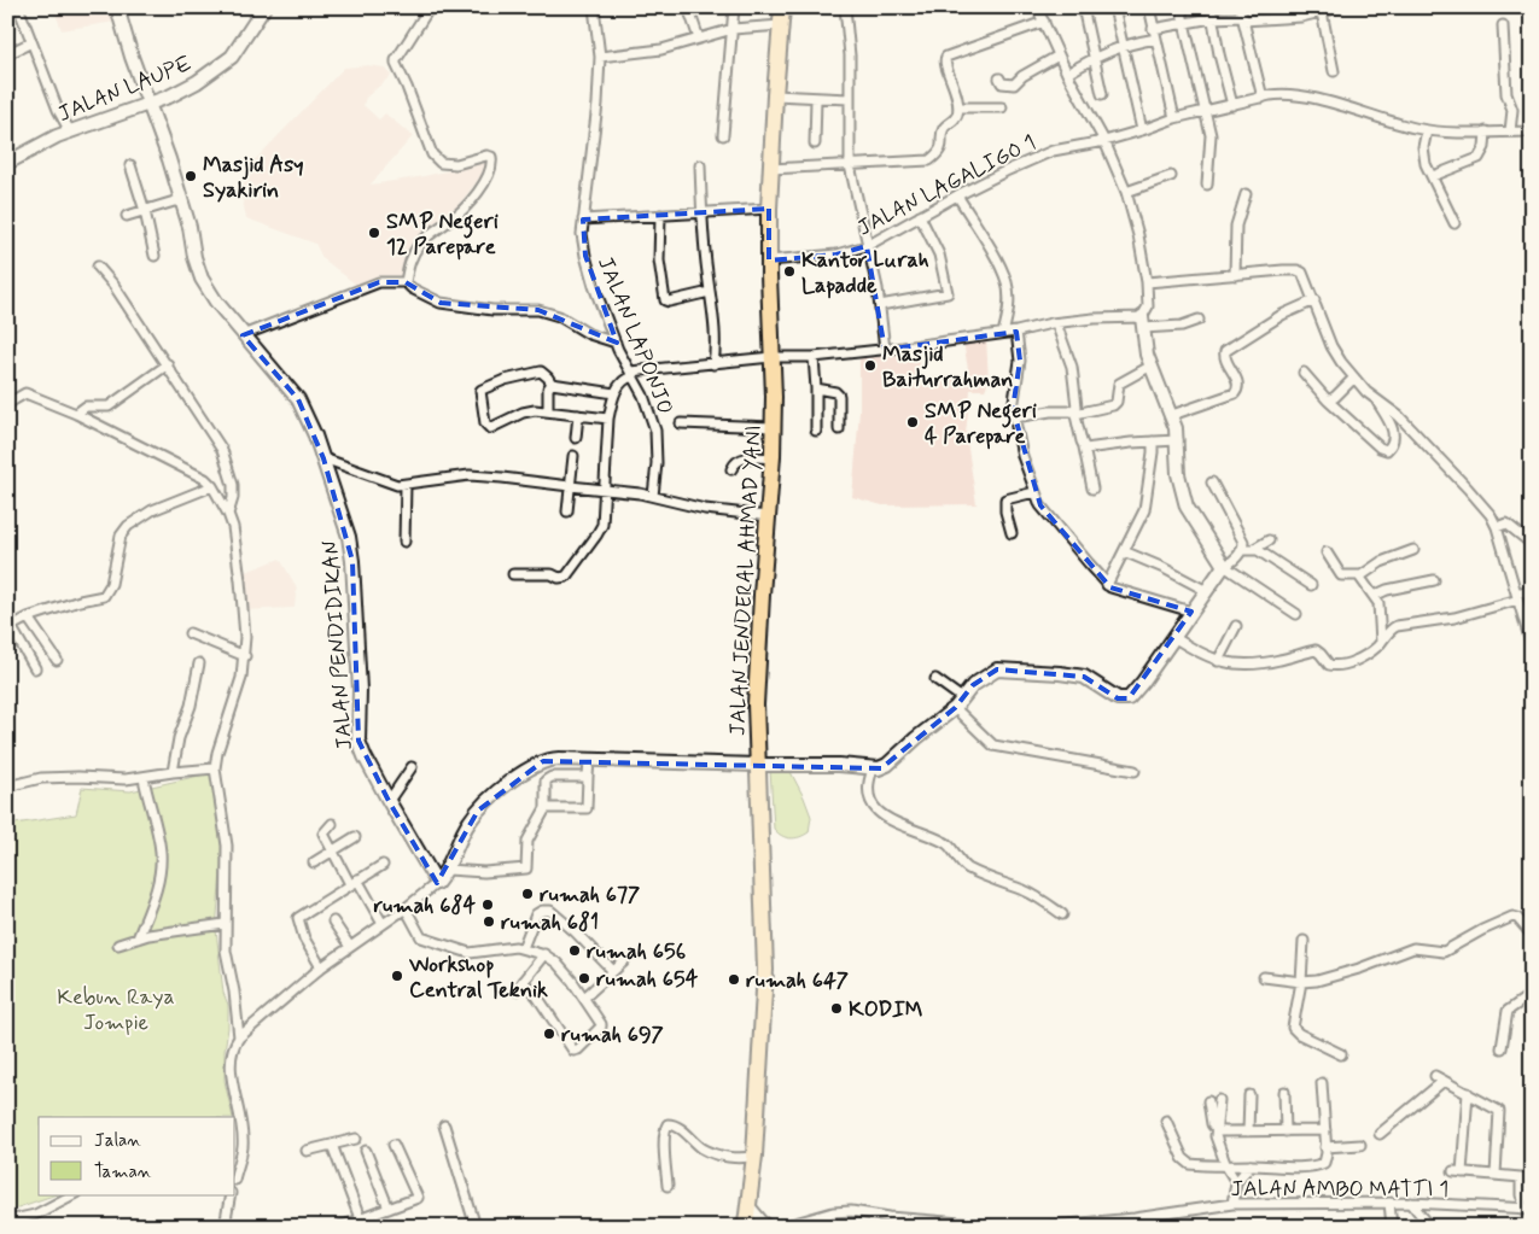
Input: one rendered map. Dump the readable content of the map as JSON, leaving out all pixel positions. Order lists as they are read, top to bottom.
{
  "streets": {
    "highway": ["JALAN JENDERAL AHMAD YANI"],
    "street": [
      "JALAN LAUPE",
      "JALAN LAGALIGO 1",
      "JALAN LAPONJO",
      "JALAN PENDIDIKAN",
      "JALAN AMBO MATTI 1"
    ]
  },
  "crossings": [
    ["JALAN LAUPE", "JALAN PENDIDIKAN"],
    ["JALAN LAGALIGO 1", "JALAN JENDERAL AHMAD YANI"]
  ],
  "parks": ["Kebun Raya Jompie"],
  "places": [
    "Masjid Asy Syakirin",
    "SMP Negeri 12 Parepare",
    "Kantor Lurah Lapadde",
    "Masjid Baiturrahman",
    "SMP Negeri 4 Parepare",
    "rumah 677",
    "rumah 684",
    "rumah 681",
    "rumah 656",
    "Workshop Central Teknik",
    "rumah 654",
    "rumah 647",
    "KODIM",
    "rumah 697"
  ],
  "legend": ["Jalan", "Taman"]
}
